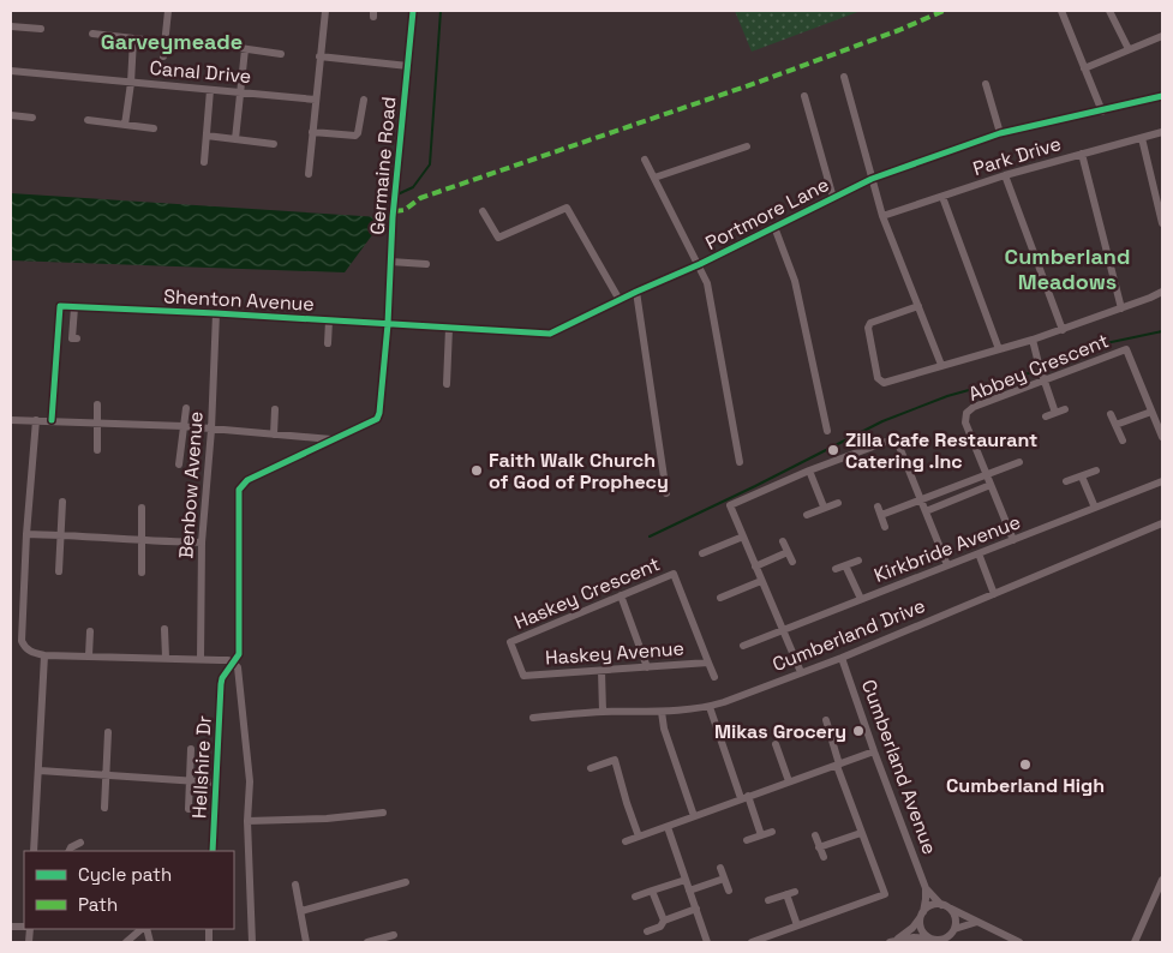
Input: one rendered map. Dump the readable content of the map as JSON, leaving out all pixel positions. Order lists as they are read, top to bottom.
{
  "streets": {
    "street": [
      "Canal Drive",
      "Park Drive",
      "Germaine Road",
      "Portmore Lane",
      "Shenton Avenue",
      "Abbey Crescent",
      "Benbow Avenue",
      "Kirkbride Avenue",
      "Haskey Crescent",
      "Cumberland Drive",
      "Haskey Avenue",
      "Hellshire Dr",
      "Cumberland Avenue"
    ]
  },
  "crossings": [
    ["Germaine Road", "Portmore Lane"],
    ["Germaine Road", "Shenton Avenue"],
    ["Portmore Lane", "Shenton Avenue"],
    ["Shenton Avenue", "Benbow Avenue"],
    ["Abbey Crescent", "Kirkbride Avenue"],
    ["Haskey Crescent", "Haskey Avenue"],
    ["Cumberland Drive", "Cumberland Avenue"]
  ],
  "districts": ["Garveymeade", "Cumberland Meadows"],
  "places": [
    "Zilla Cafe Restaurant Catering .Inc",
    "Faith Walk Church of God of Prophecy",
    "Mikas Grocery",
    "Cumberland High"
  ],
  "legend": ["Cycle path", "Path"]
}
